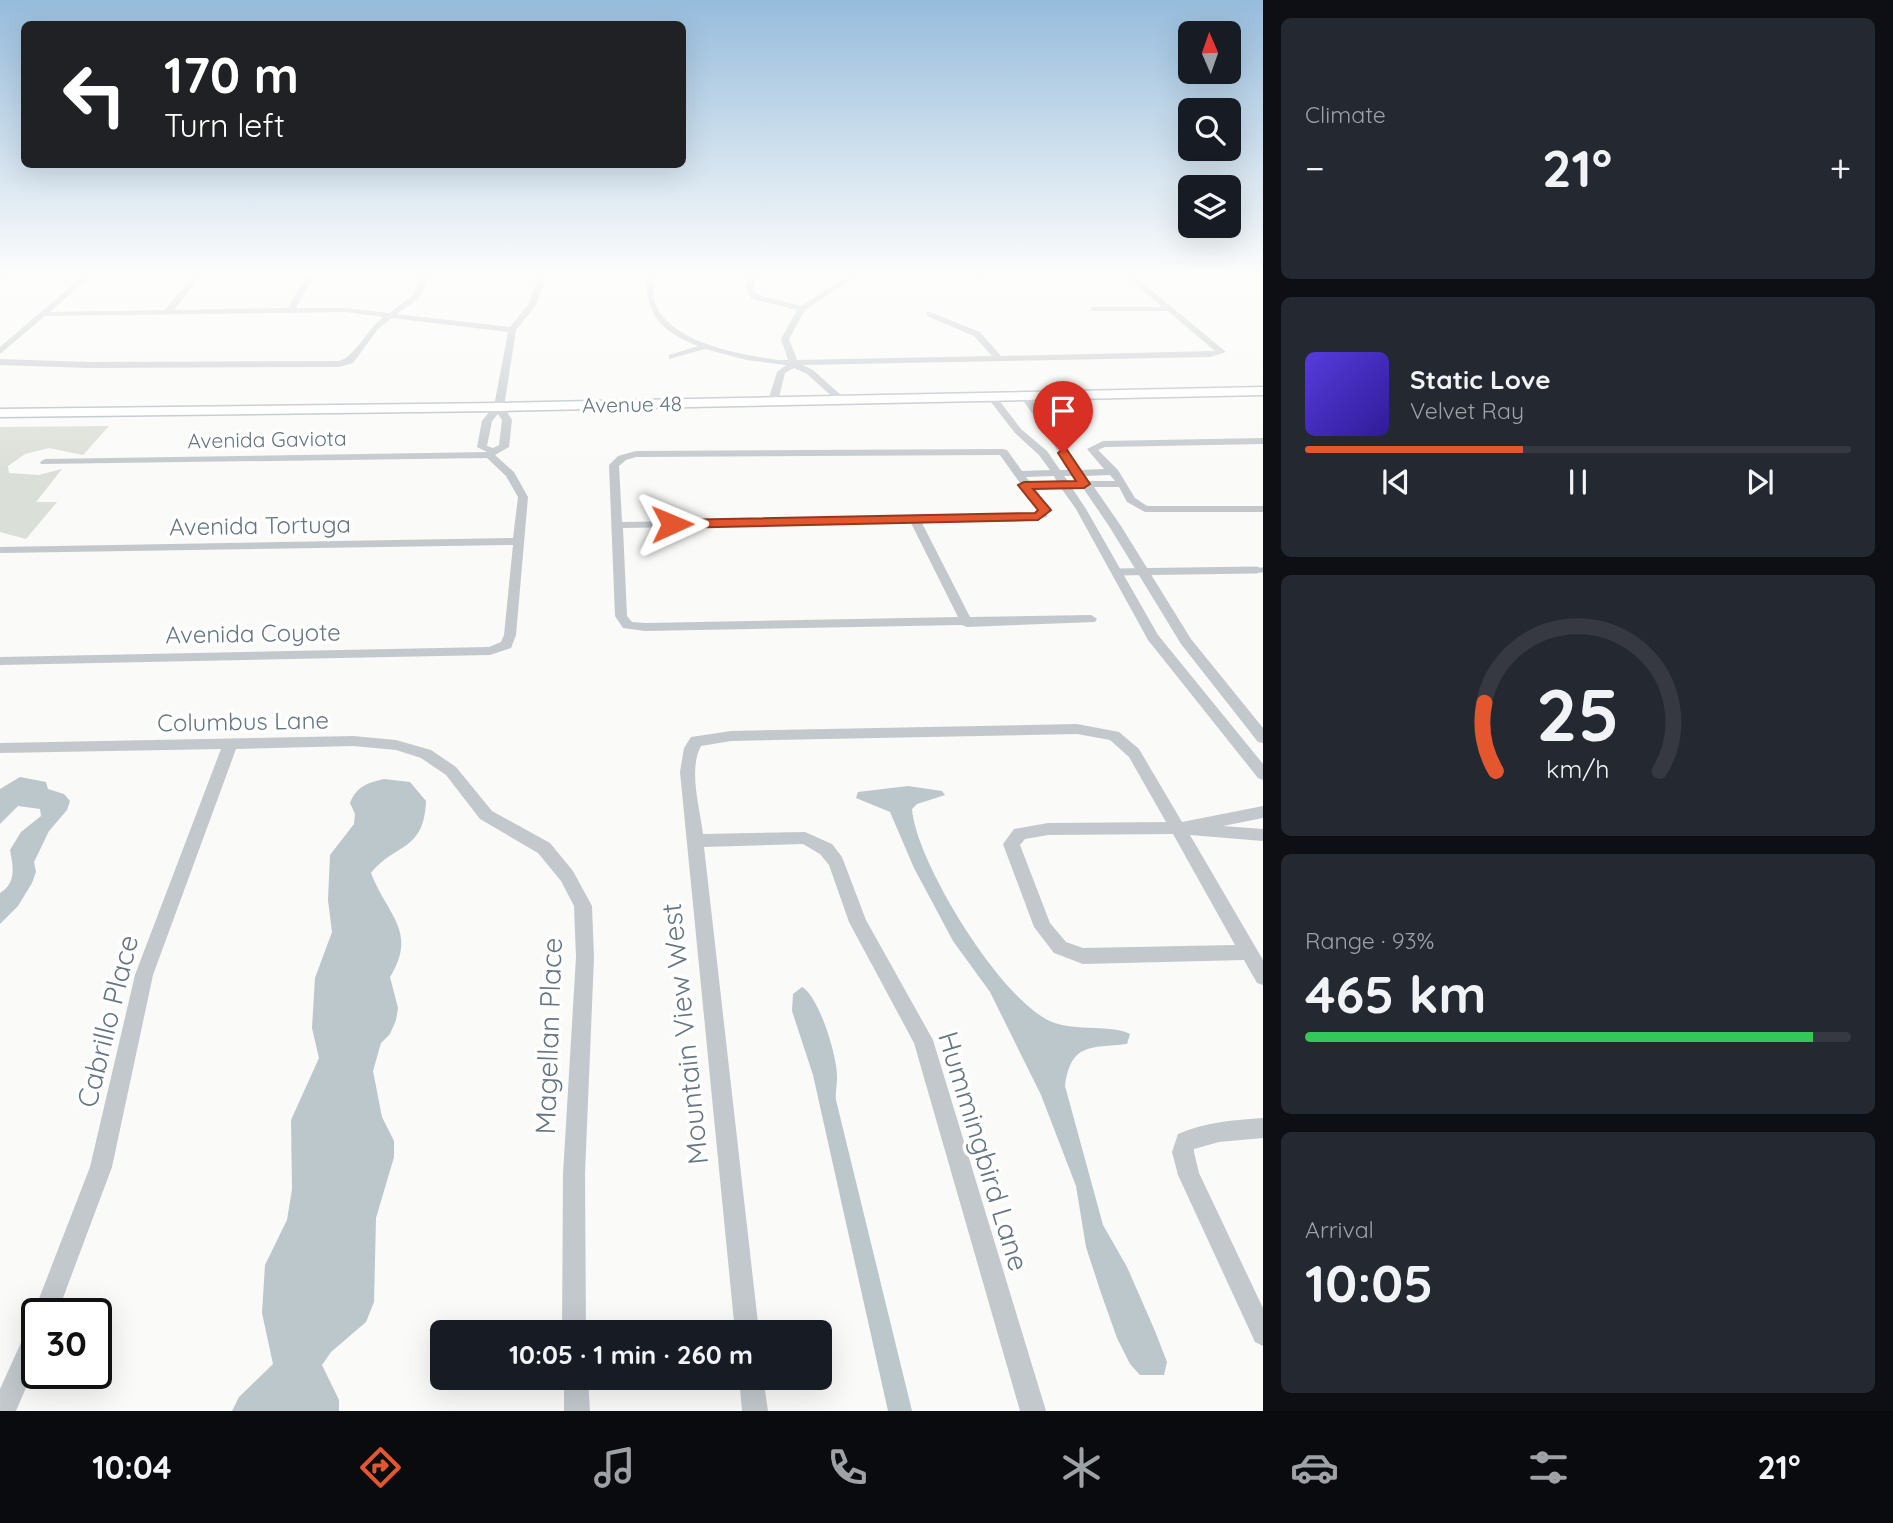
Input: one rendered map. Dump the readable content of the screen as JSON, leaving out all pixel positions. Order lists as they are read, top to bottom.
{
  "streets": {
    "main road": ["Avenue 48"],
    "street": [
      "Avenida Gaviota",
      "Avenida Tortuga",
      "Avenida Coyote",
      "Columbus Lane",
      "Cabrillo Place",
      "Mountain View West",
      "Magellan Place",
      "Hummingbird Lane"
    ]
  },
  "crossings": [
    ["Avenida Tortuga", "Avenida Coyote"],
    ["Columbus Lane", "Cabrillo Place"],
    ["Columbus Lane", "Magellan Place"],
    ["Mountain View West", "Hummingbird Lane"]
  ],
  "north": "top",
  "page": {
    "tile": [
      "Climate",
      ["Range · 93%", "465 km"],
      ["Arrival", "10:05"]
    ],
    "turn": ["170 m", "Turn left"],
    "heat": ["−", "21°", "+"],
    "song": ["Static Love", "Velvet Ray"],
    "limit": "30",
    "trip": "10:05 · 1 min · 260 m",
    "tabs": ["10:04", "21°"],
    "gauge": ["25", "km/h"]
  }
}
